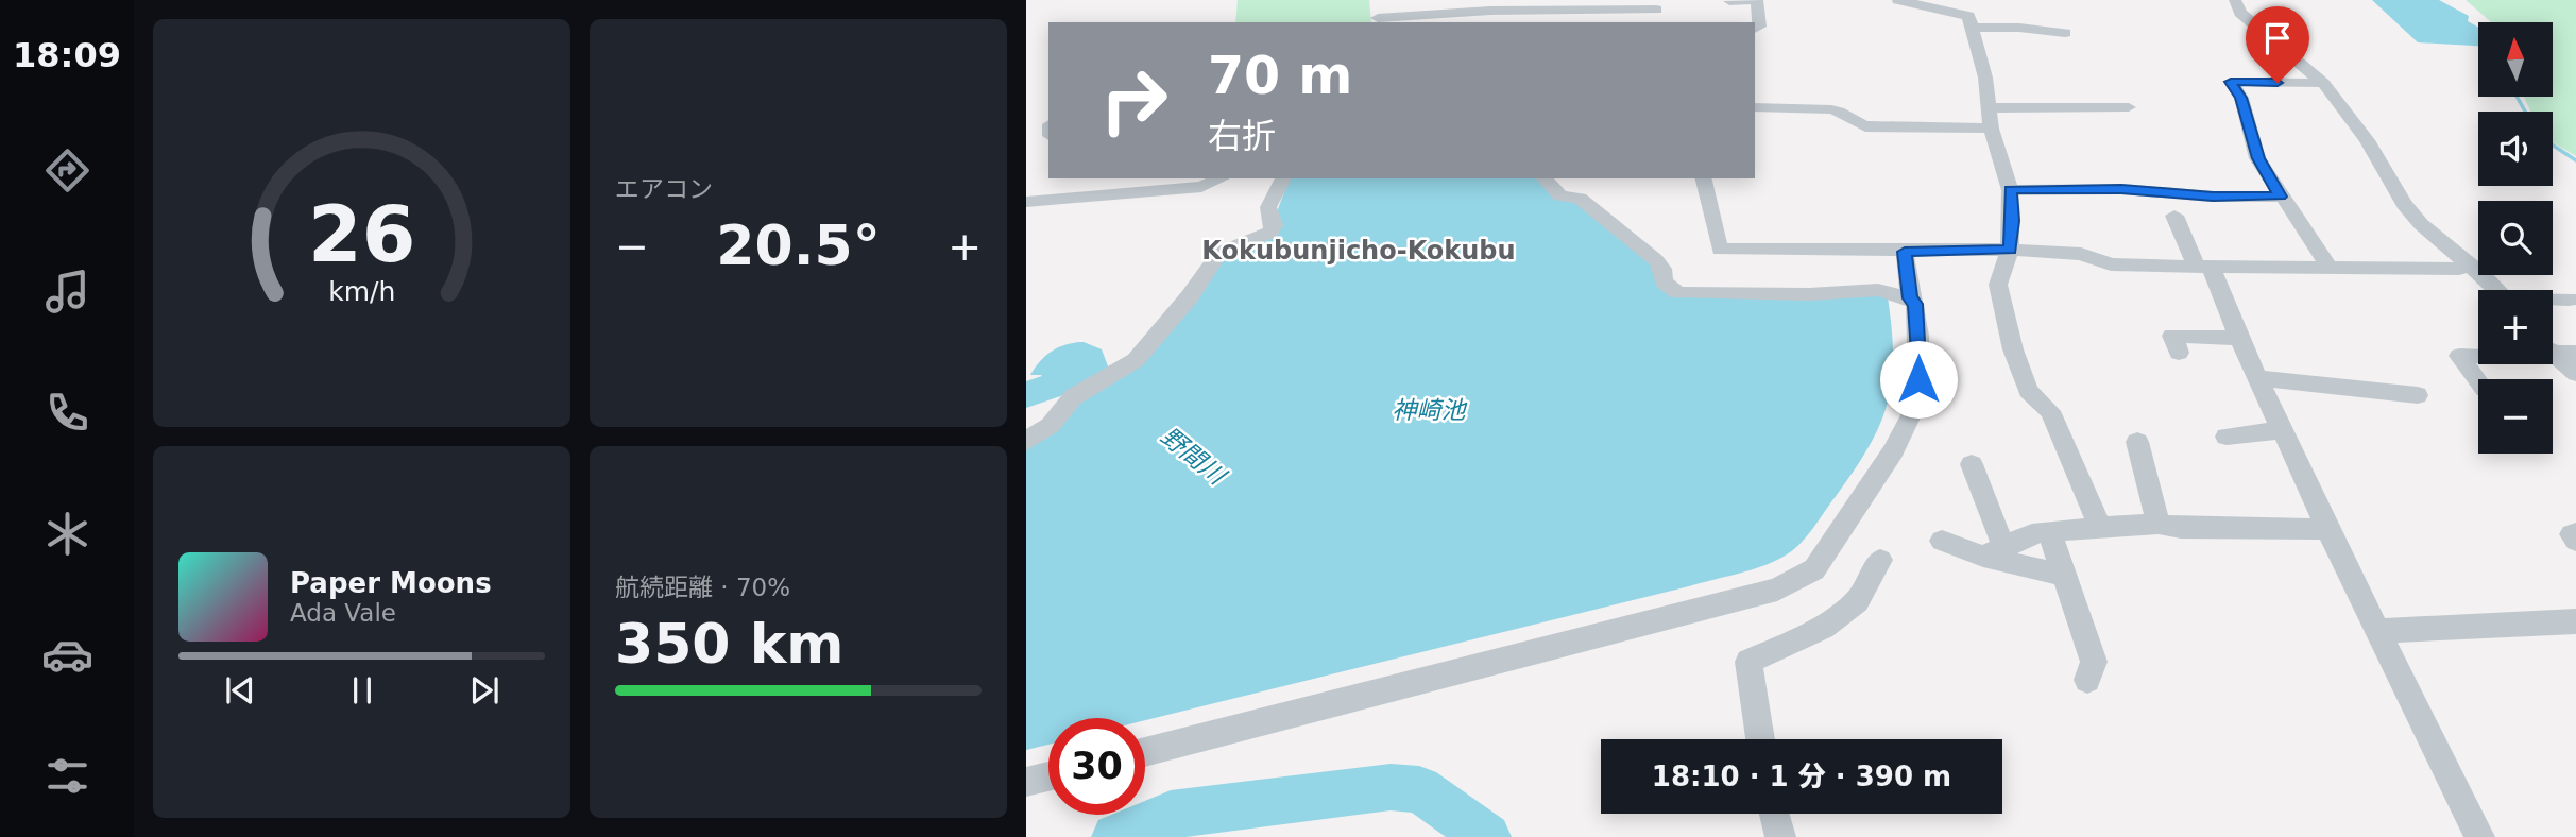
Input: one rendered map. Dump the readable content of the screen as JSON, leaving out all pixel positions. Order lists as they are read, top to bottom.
{
  "districts": ["Kokubunjicho-Kokubu"],
  "water": ["神崎池", "野間川"],
  "north": "top",
  "page": {
    "tabs": "18:09",
    "tile": [
      "エアコン",
      ["航続距離 · 70%", "350 km"]
    ],
    "map_buttons": ["+", "−"],
    "turn": ["70 m", "右折"],
    "heat": ["−", "20.5°", "+"],
    "song": ["Paper Moons", "Ada Vale"],
    "limit": "30",
    "trip": "18:10 · 1 分 · 390 m",
    "gauge": ["26", "km/h"]
  }
}
